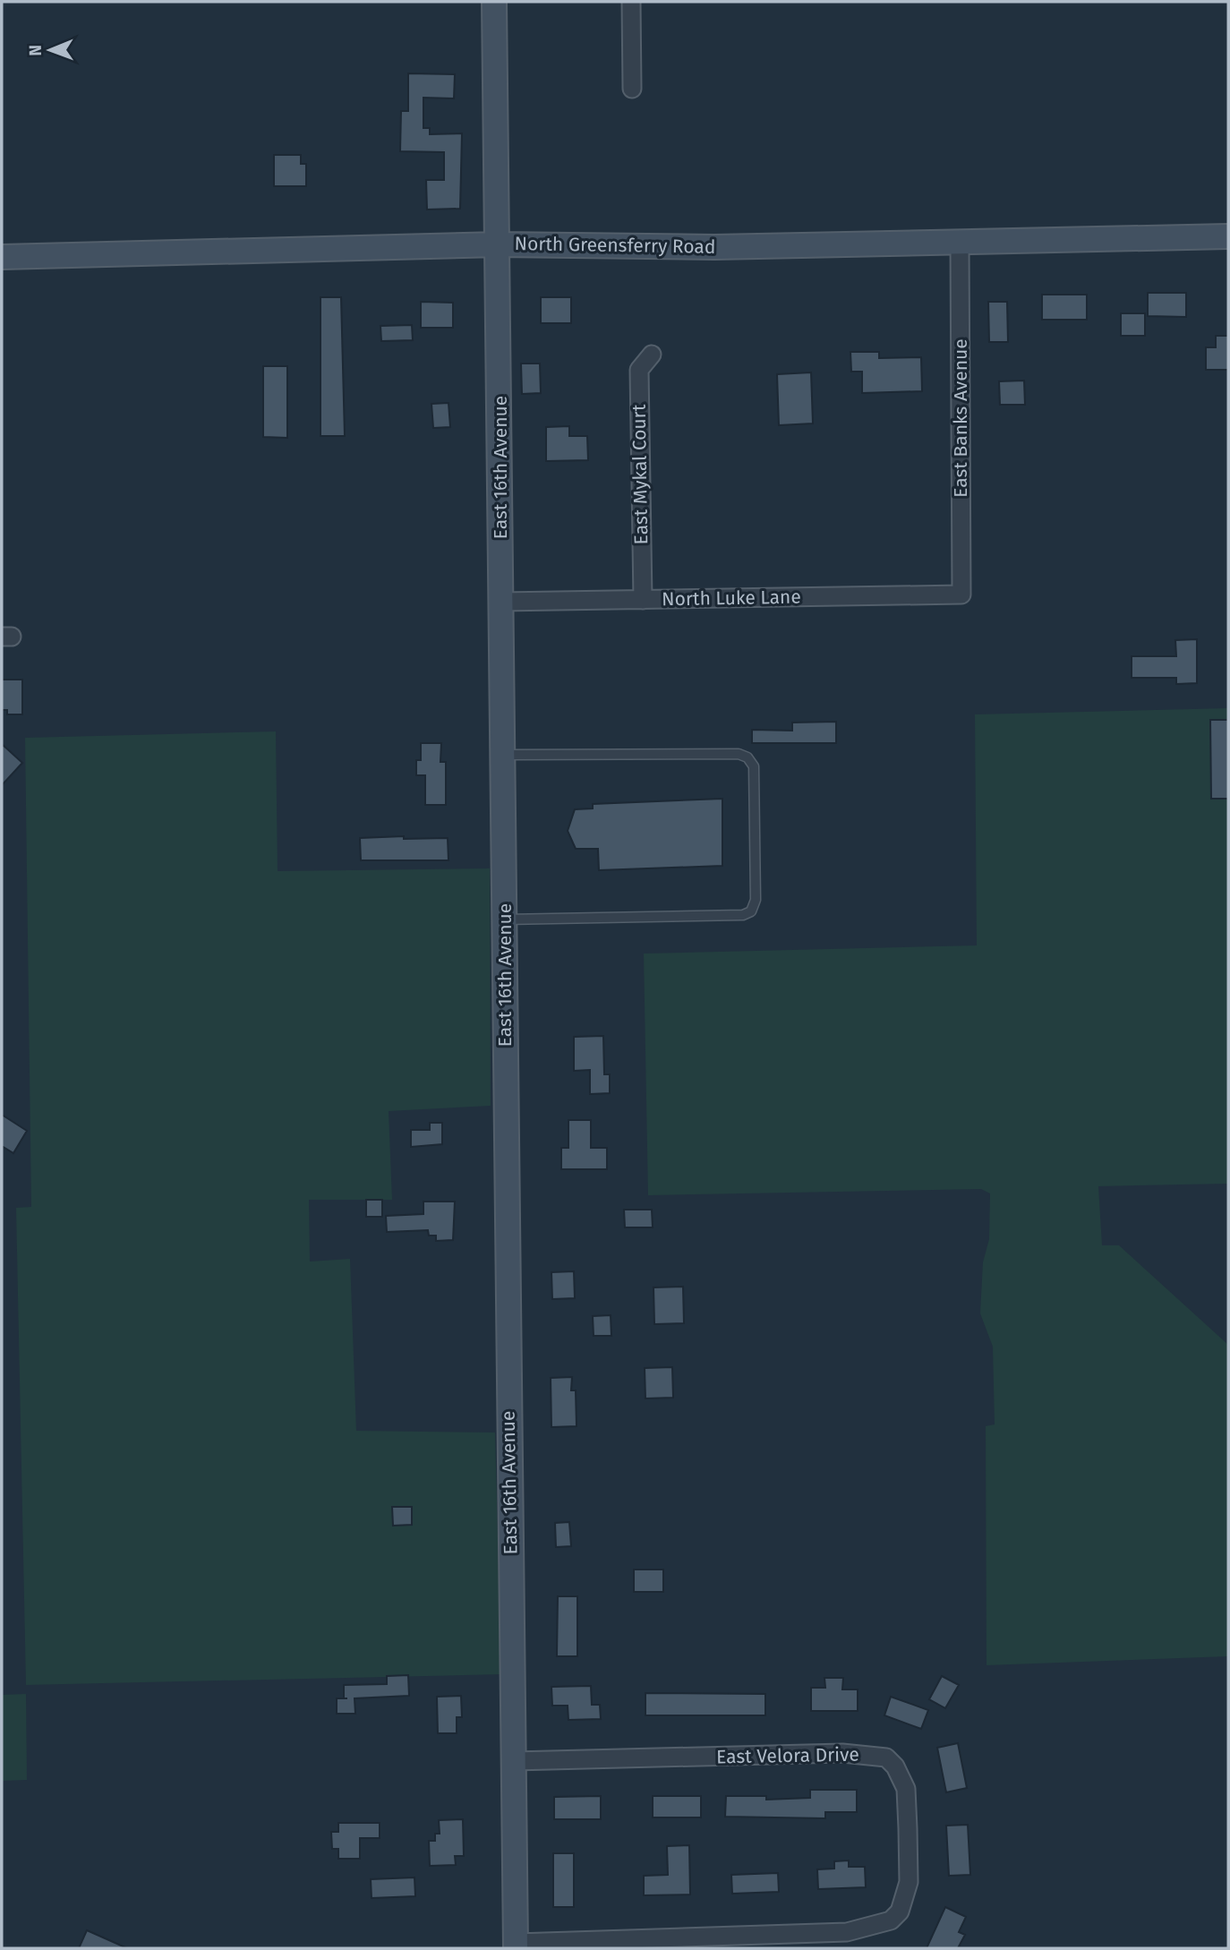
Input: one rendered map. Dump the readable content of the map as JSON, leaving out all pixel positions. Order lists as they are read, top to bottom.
{
  "streets": {
    "street": [
      "North Greensferry Road",
      "East Banks Avenue",
      "East 16th Avenue",
      "East Mykal Court",
      "North Luke Lane",
      "East Velora Drive"
    ]
  },
  "crossings": [
    ["North Greensferry Road", "East Banks Avenue"],
    ["North Greensferry Road", "East 16th Avenue"],
    ["East Banks Avenue", "North Luke Lane"],
    ["East 16th Avenue", "North Luke Lane"],
    ["East 16th Avenue", "East Velora Drive"],
    ["East Mykal Court", "North Luke Lane"]
  ],
  "north": "left"
}
